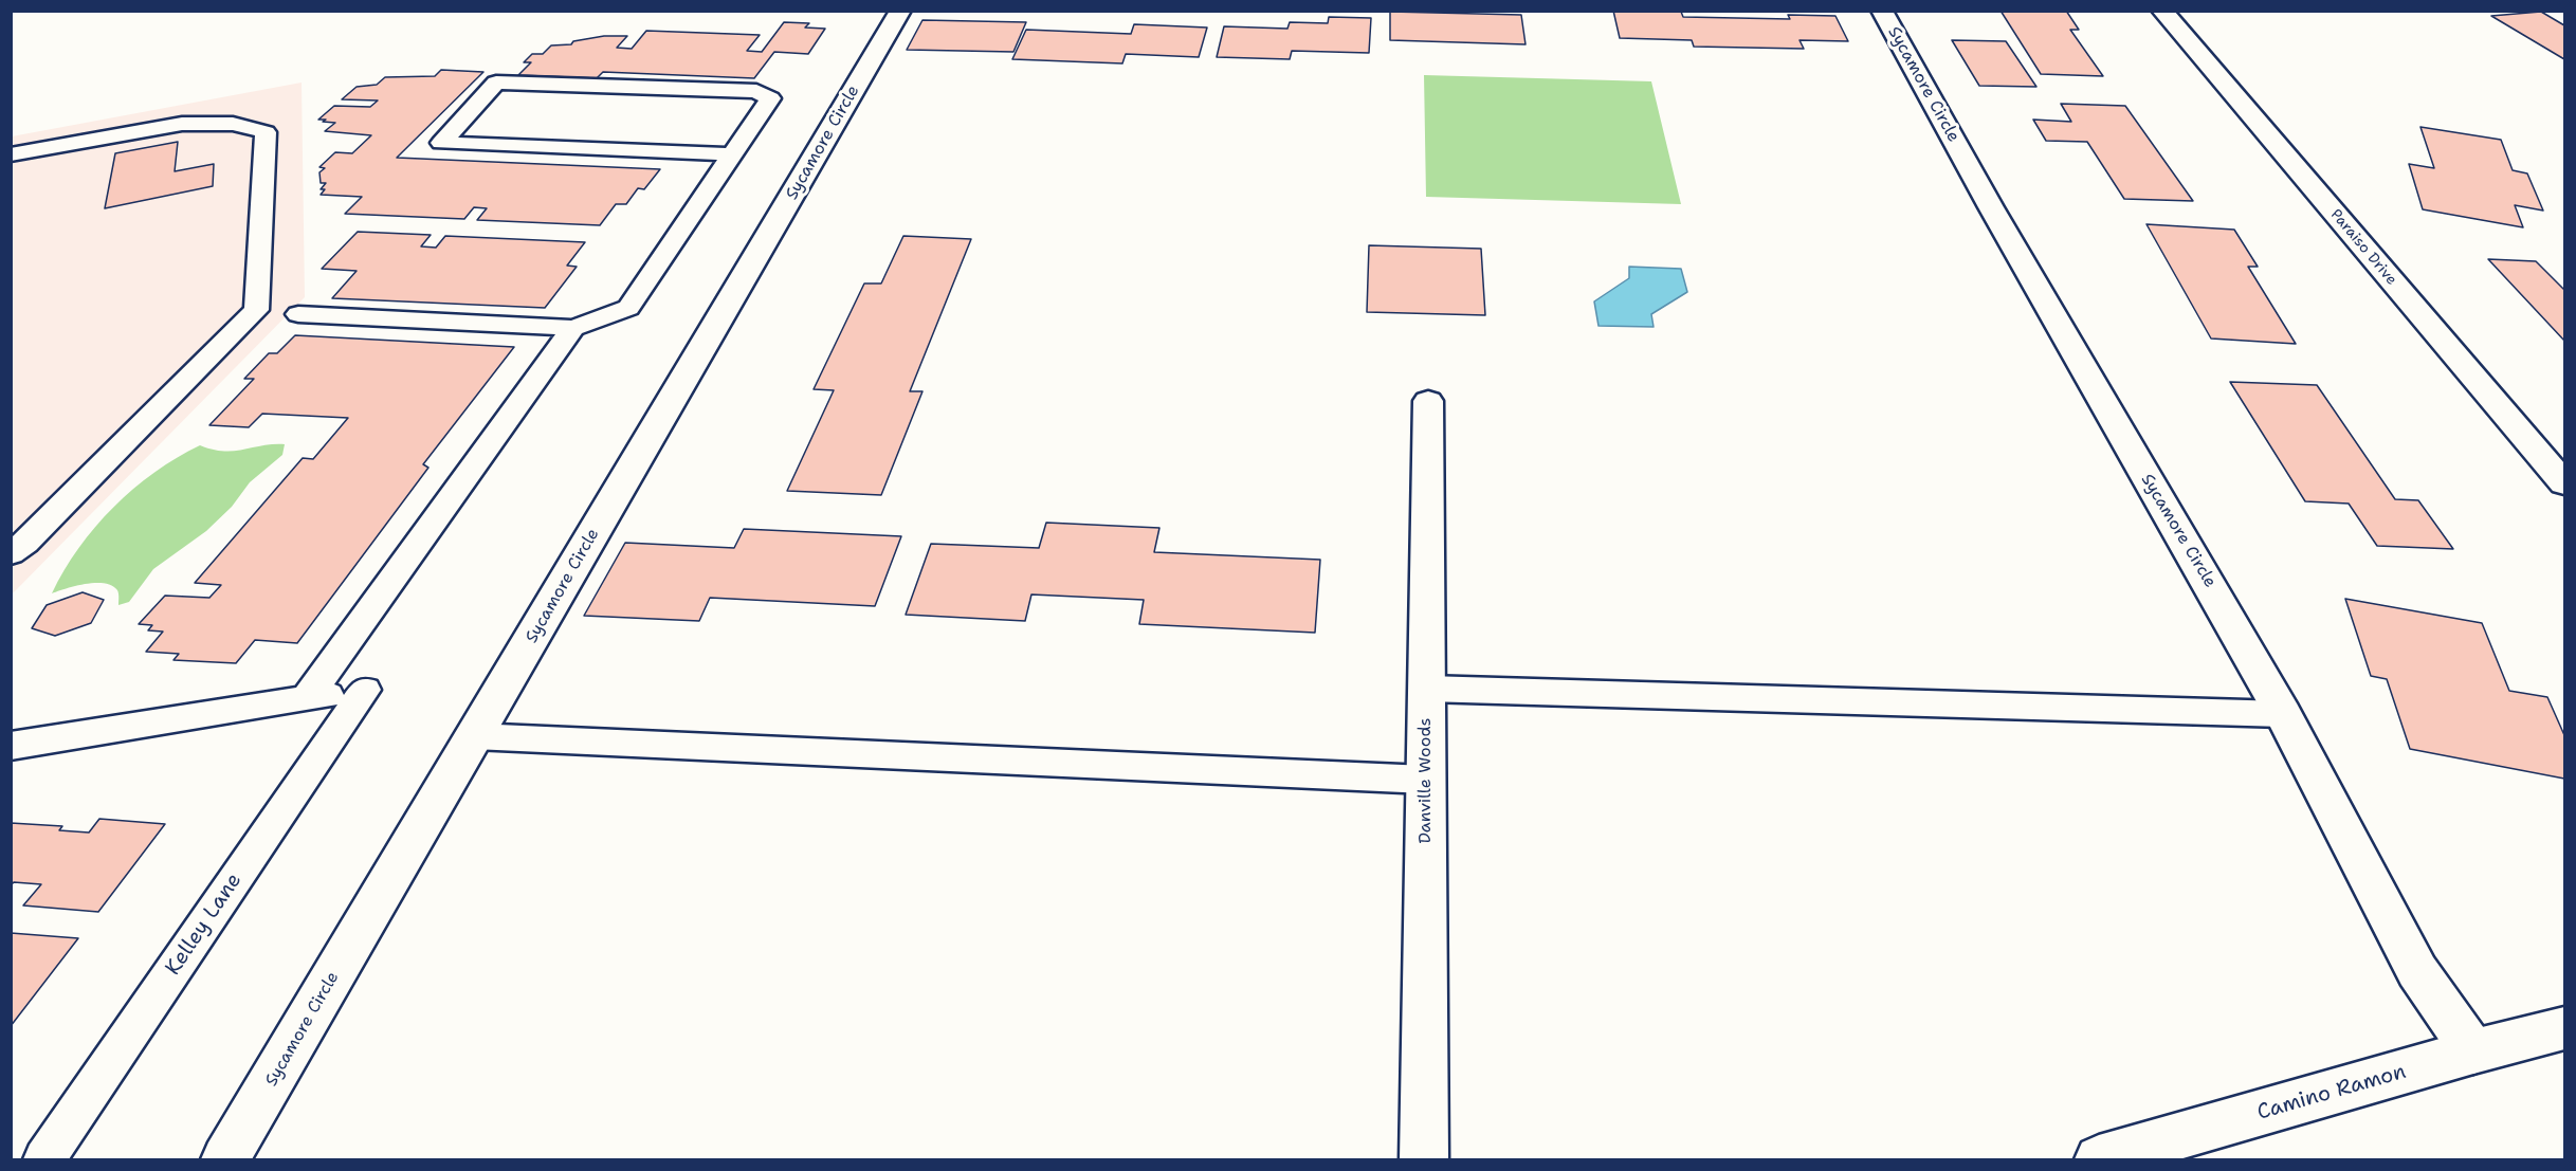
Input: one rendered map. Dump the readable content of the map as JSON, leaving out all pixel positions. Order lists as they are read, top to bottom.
{
  "streets": {
    "street": [
      "Sycamore Circle",
      "Paraiso Drive",
      "Danville Woods",
      "Camino Ramon"
    ],
    "lane": ["Kelley Lane"]
  },
  "crossings": [
    ["Sycamore Circle", "Camino Ramon"]
  ]
}
